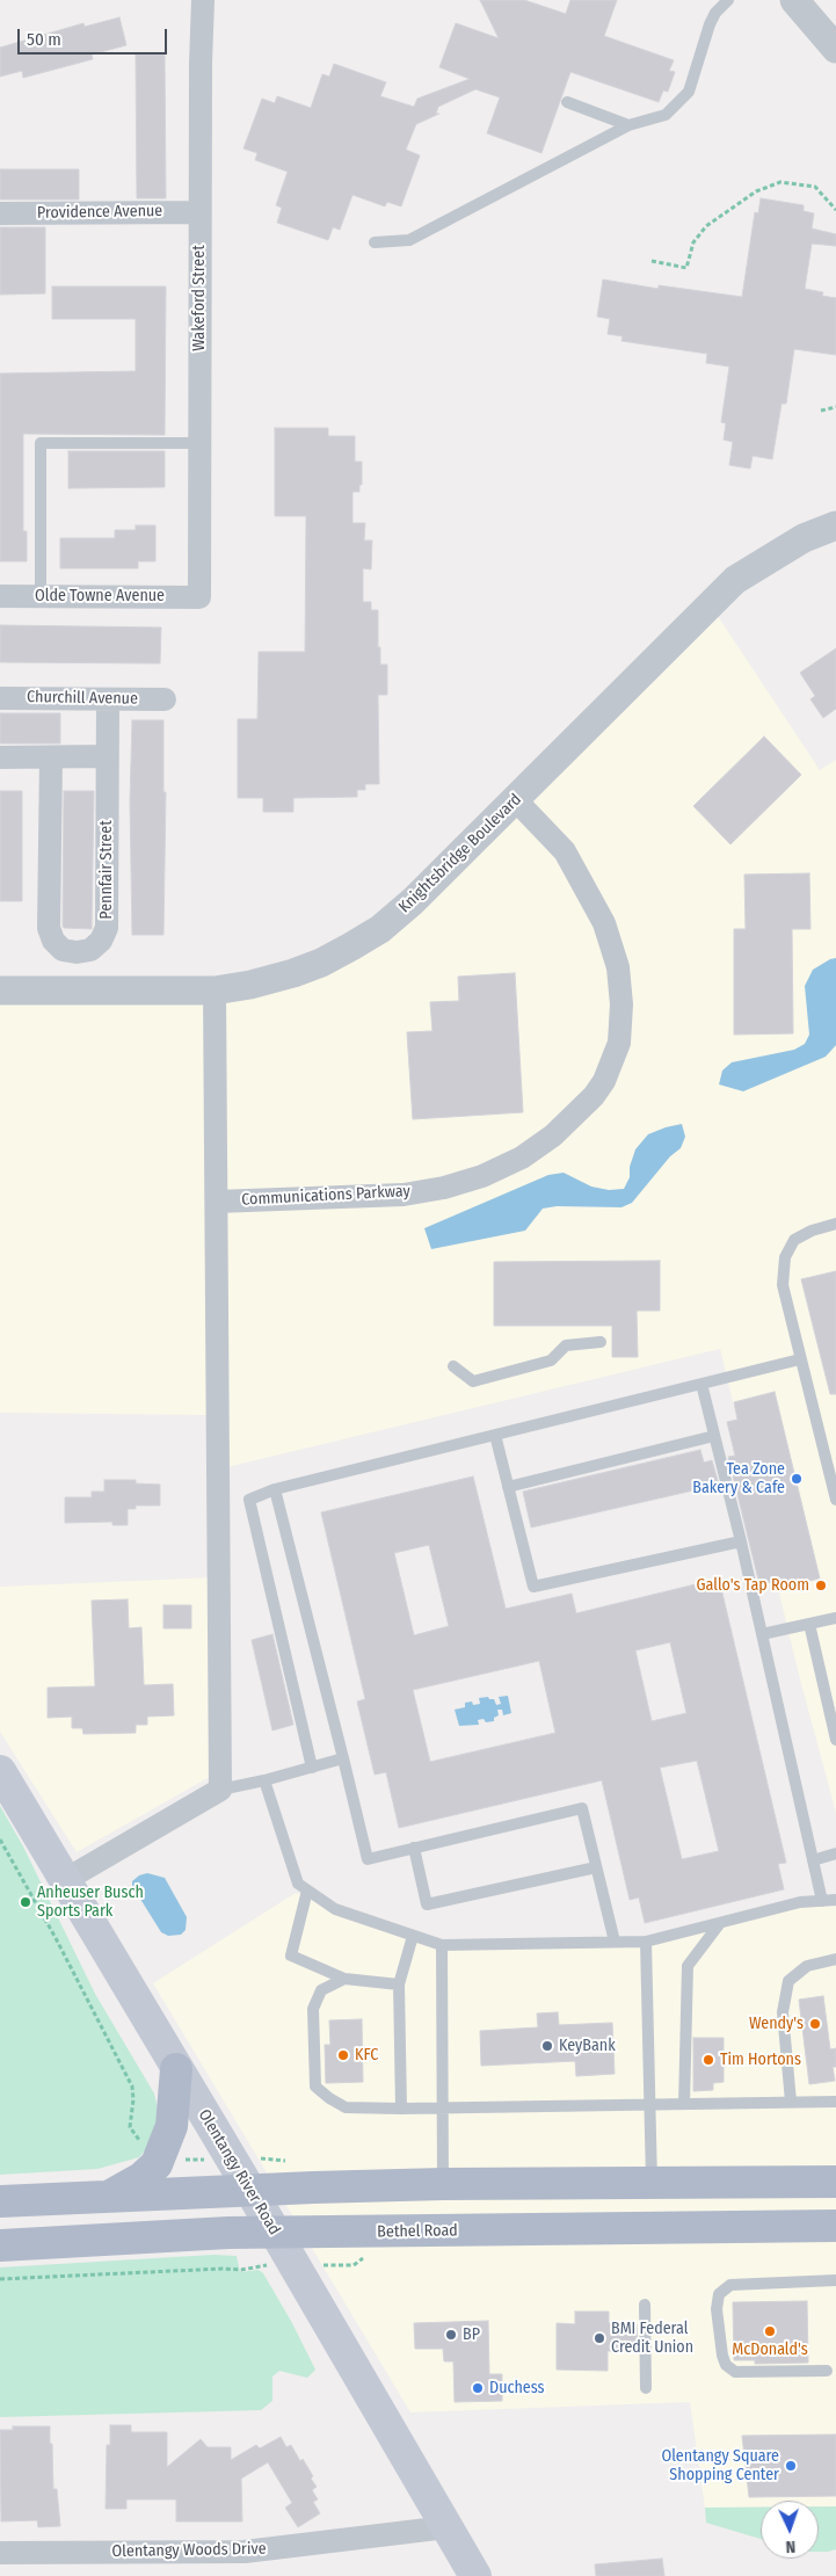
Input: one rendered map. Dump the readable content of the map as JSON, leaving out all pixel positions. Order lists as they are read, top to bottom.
{
  "streets": {
    "main road": ["Olentangy River Road", "Bethel Road"],
    "street": [
      "Providence Avenue",
      "Wakeford Street",
      "Olde Towne Avenue",
      "Churchill Avenue",
      "Knightsbridge Boulevard",
      "Pennfair Street",
      "Communications Parkway",
      "Olentangy Woods Drive"
    ]
  },
  "crossings": [
    ["Providence Avenue", "Wakeford Street"],
    ["Wakeford Street", "Olde Towne Avenue"],
    ["Churchill Avenue", "Pennfair Street"],
    ["Knightsbridge Boulevard", "Communications Parkway"],
    ["Olentangy River Road", "Bethel Road"],
    ["Olentangy River Road", "Olentangy Woods Drive"]
  ],
  "places": [
    "Tea Zone Bakery & Cafe",
    "Gallo's Tap Room",
    "Anheuser Busch Sports Park",
    "Wendy's",
    "KeyBank",
    "KFC",
    "Tim Hortons",
    "McDonald's",
    "BP",
    "BMI Federal Credit Union",
    "Duchess",
    "Olentangy Square Shopping Center"
  ],
  "scale_bar": "50 m",
  "north": "bottom"
}
